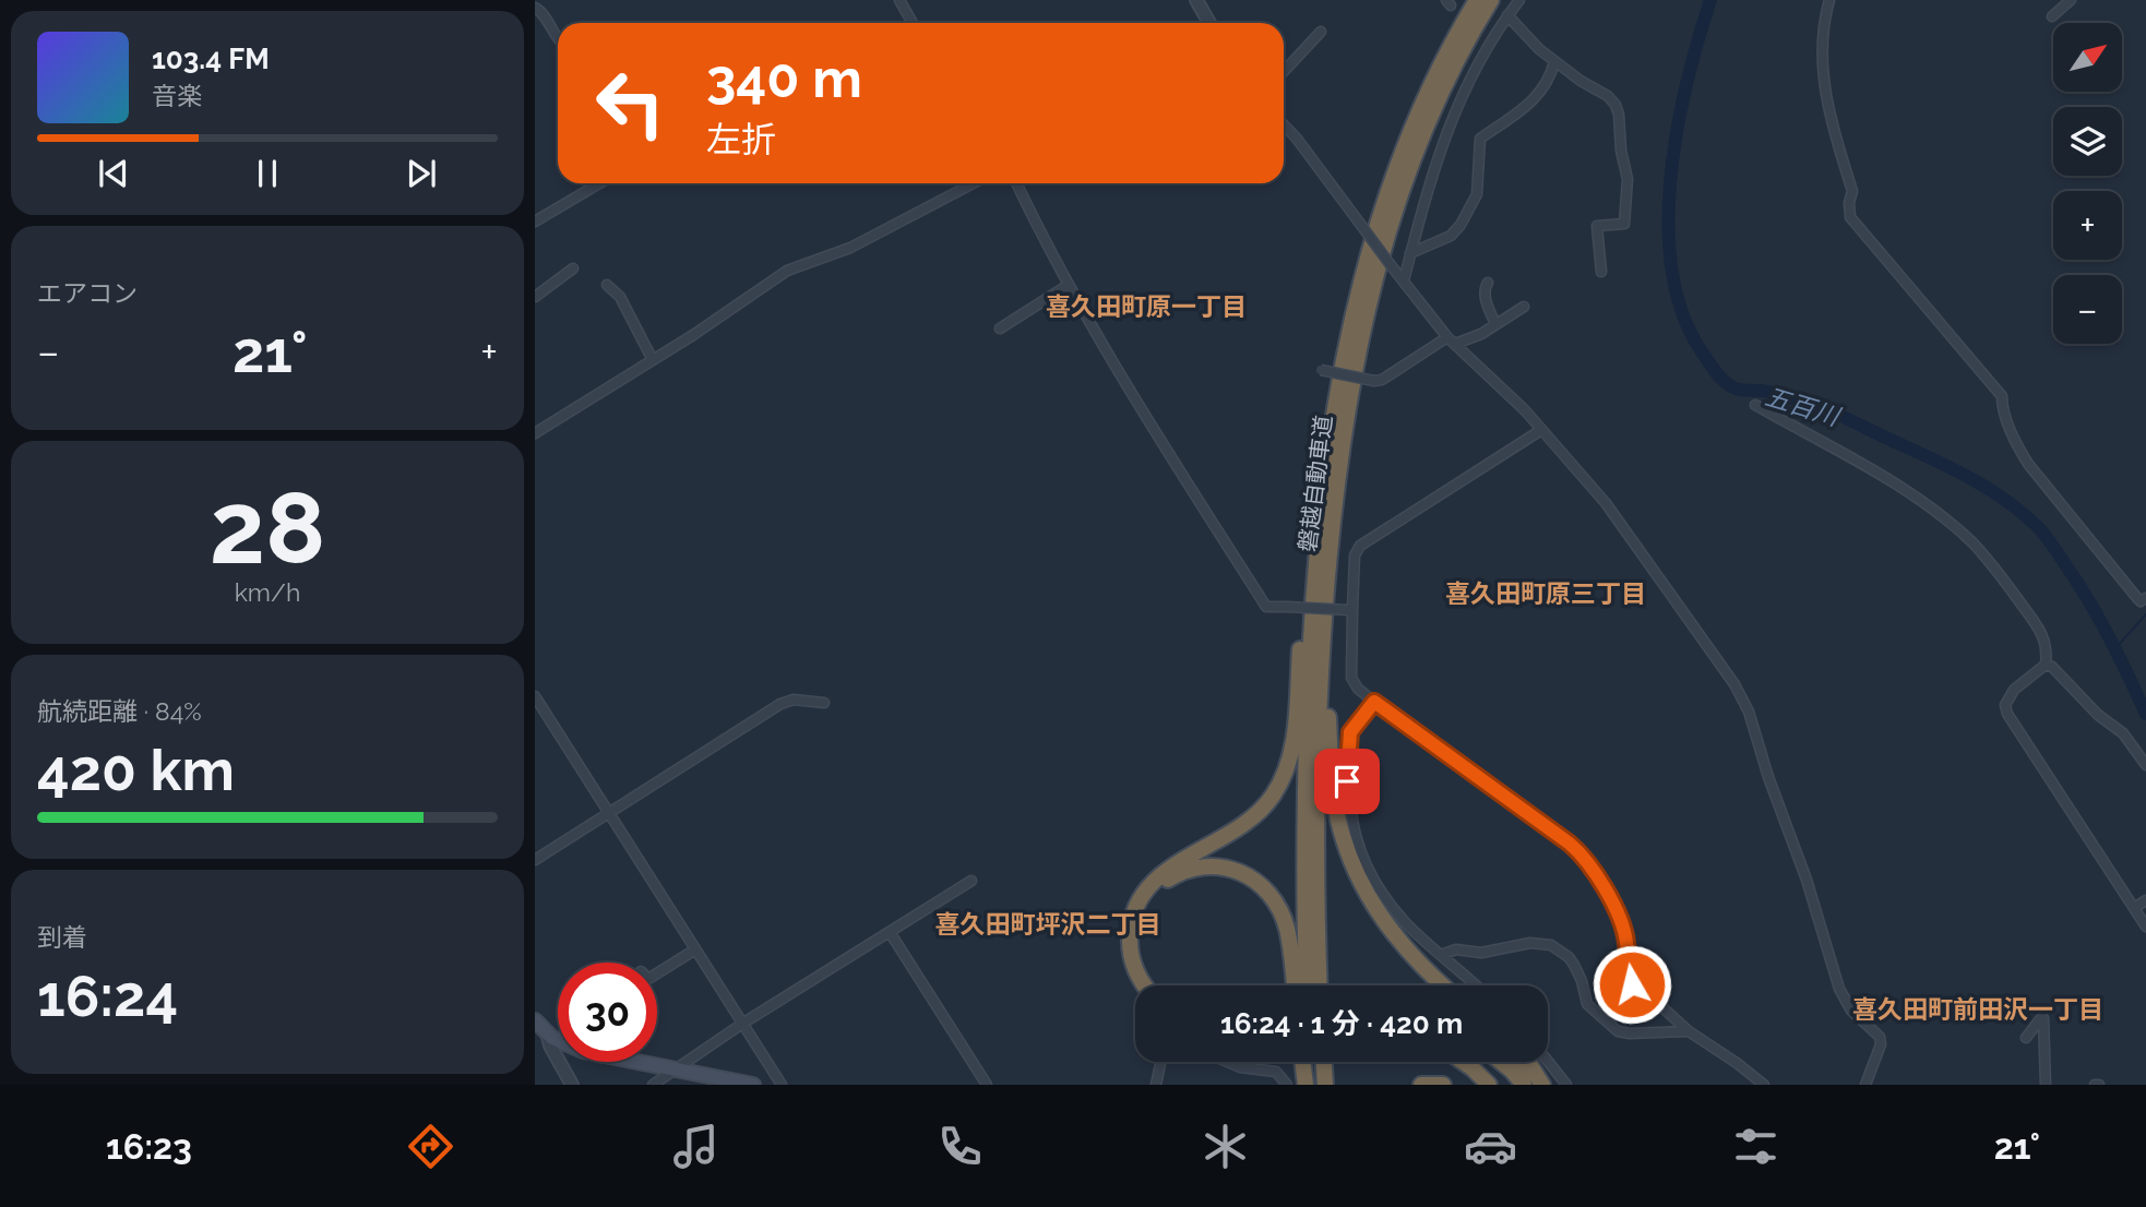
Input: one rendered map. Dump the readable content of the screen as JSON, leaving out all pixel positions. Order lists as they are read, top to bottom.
{
  "streets": {
    "highway": ["磐越自動車道"]
  },
  "districts": [
    "喜久田町原一丁目",
    "喜久田町原三丁目",
    "喜久田町坪沢二丁目",
    "喜久田町前田沢一丁目"
  ],
  "water": ["五百川"],
  "north": "top right",
  "page": {
    "map_buttons": ["+", "−"],
    "turn": ["340 m", "左折"],
    "song": ["103.4 FM", "音楽"],
    "tile": [
      "エアコン",
      ["28", "km/h"],
      ["航続距離 · 84%", "420 km"],
      ["到着", "16:24"]
    ],
    "heat": ["−", "21°", "+"],
    "limit": "30",
    "trip": "16:24 · 1 分 · 420 m",
    "tabs": ["16:23", "21°"]
  }
}
